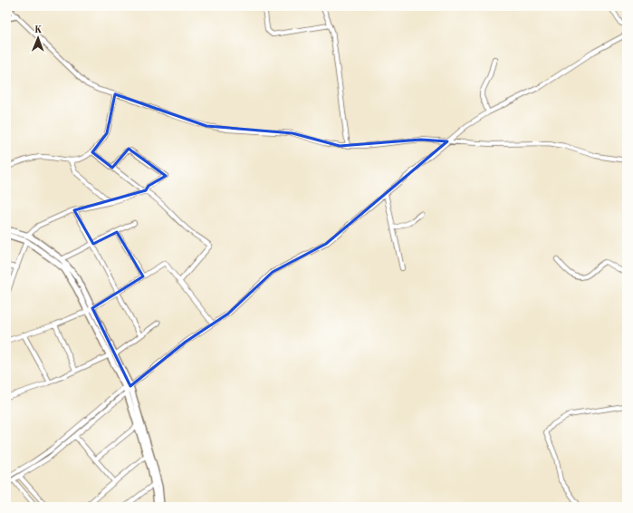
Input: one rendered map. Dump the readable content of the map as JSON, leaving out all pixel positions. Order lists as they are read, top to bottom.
{
  "north": "top"
}
